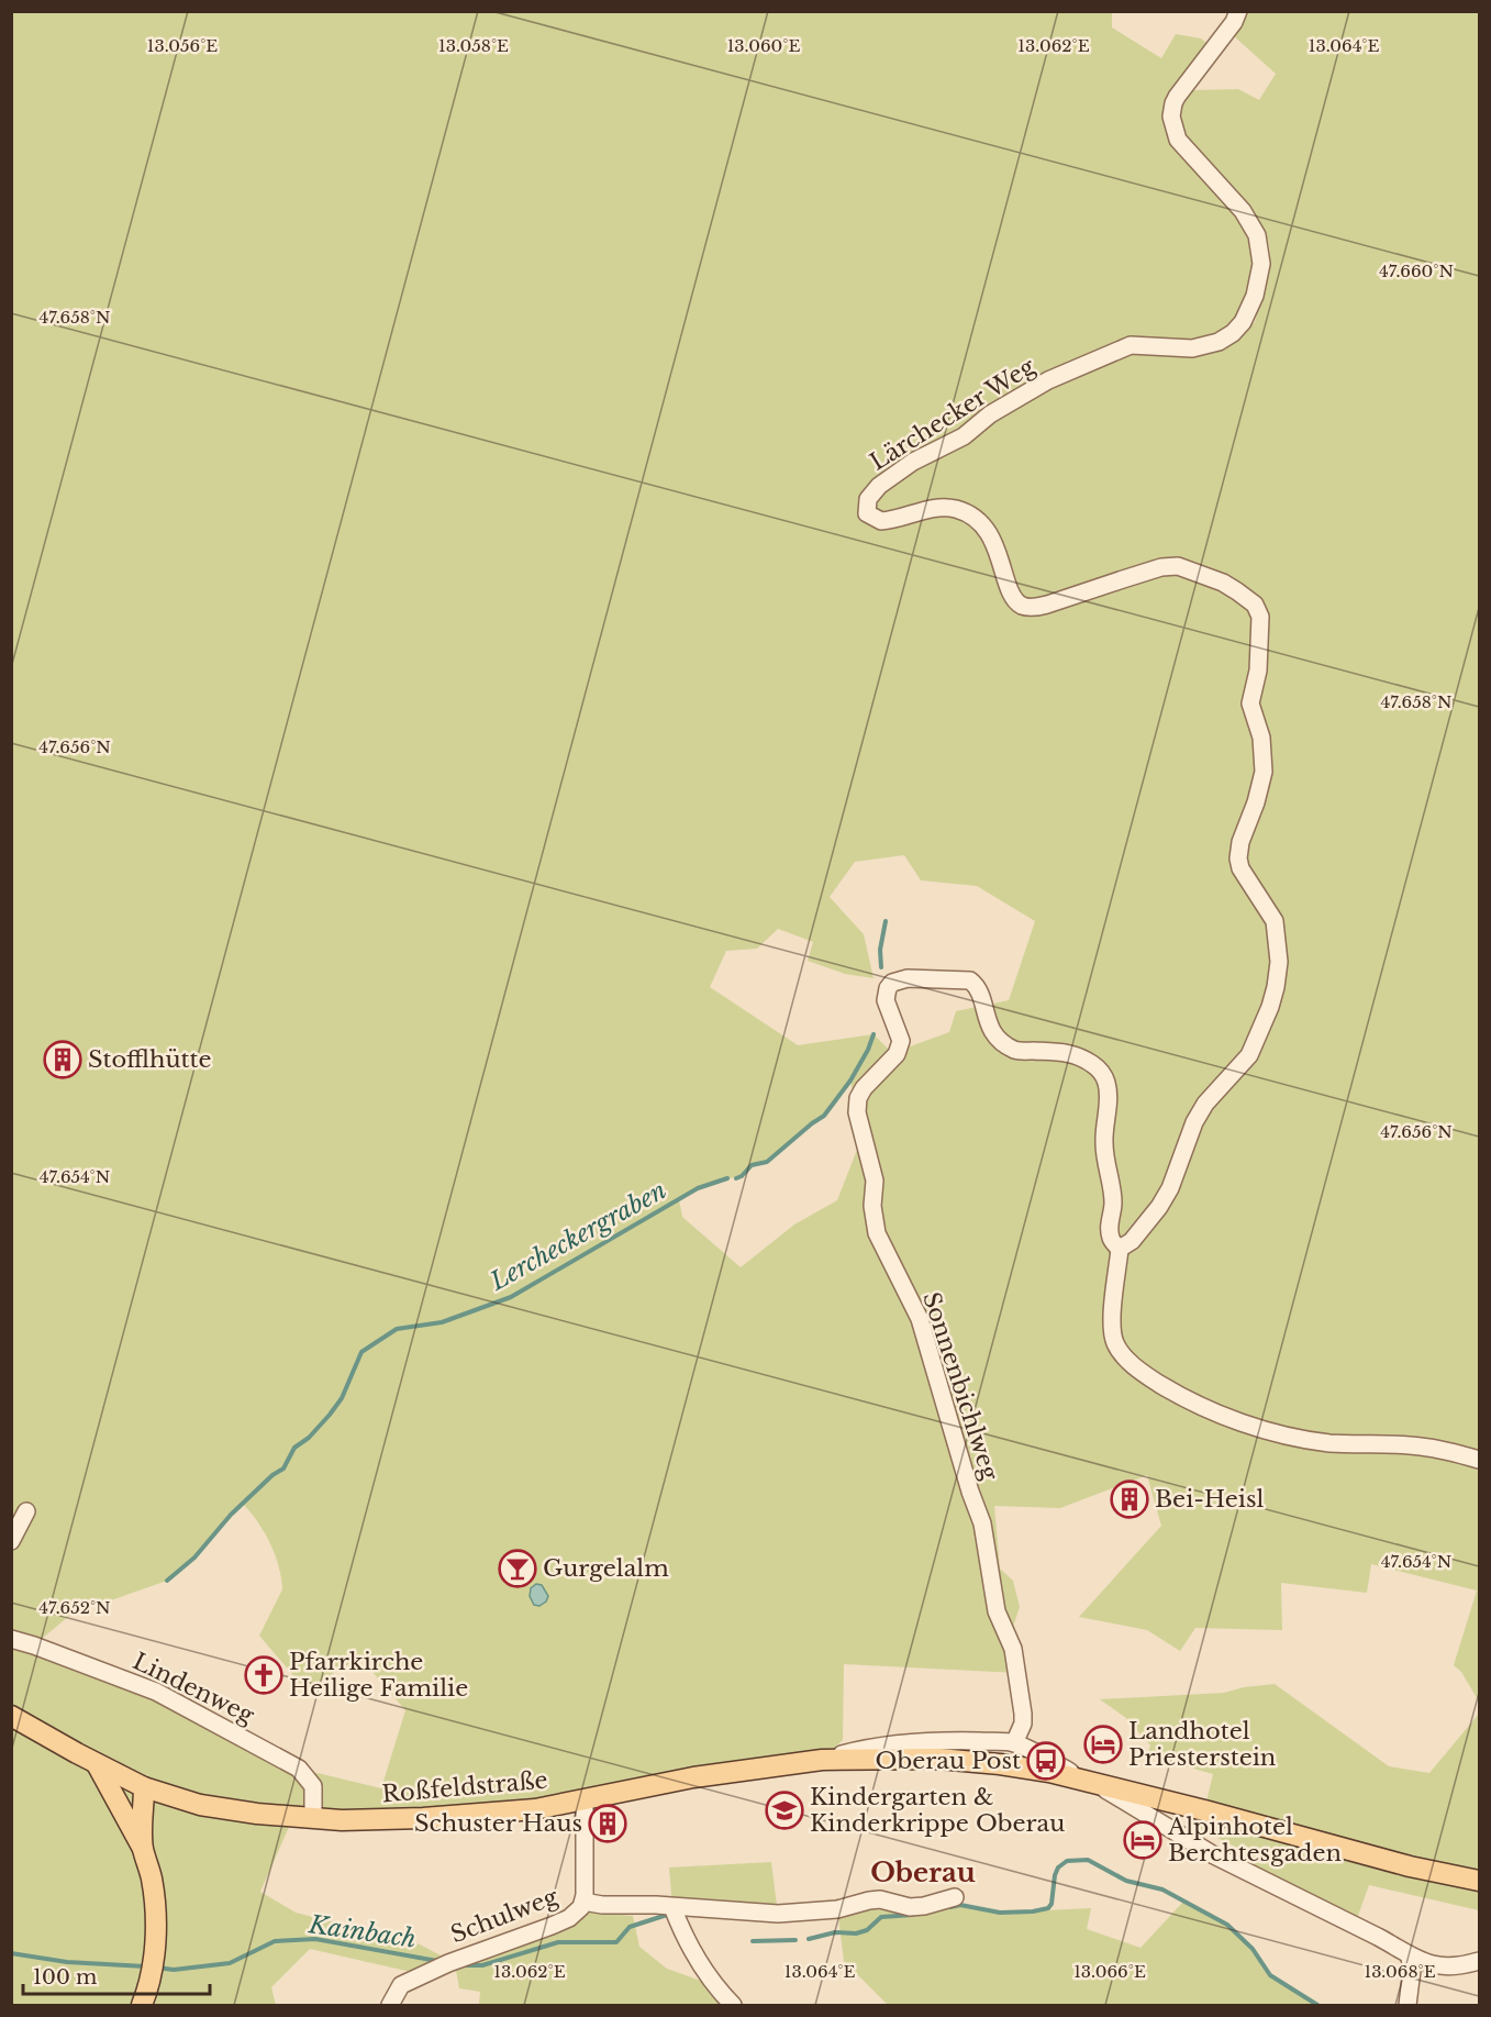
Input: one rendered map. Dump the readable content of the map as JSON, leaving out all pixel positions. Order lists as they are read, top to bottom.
{
  "streets": {
    "main road": ["Roßfeldstraße"],
    "street": [
      "Lärchecker Weg",
      "Sonnenbichlweg",
      "Lindenweg",
      "Schulweg"
    ]
  },
  "crossings": [
    ["Lärchecker Weg", "Sonnenbichlweg"],
    ["Sonnenbichlweg", "Roßfeldstraße"],
    ["Lindenweg", "Roßfeldstraße"],
    ["Roßfeldstraße", "Schulweg"]
  ],
  "districts": ["Oberau"],
  "water": ["Lercheckergraben", "Kainbach"],
  "places": {
    "building": ["Stofflhütte", "Bei-Heisl", "Schuster Haus"],
    "bar": ["Gurgelalm"],
    "church": ["Pfarrkirche Heilige Familie"],
    "hotel": ["Landhotel Priesterstein", "Alpinhotel Berchtesgaden"],
    "bus stop": ["Oberau Post"],
    "school or university": ["Kindergarten & Kinderkrippe Oberau"]
  },
  "scale_bar": "100 m",
  "coordinates": [
    "13.056°E",
    "13.058°E",
    "13.060°E",
    "13.062°E",
    "13.064°E",
    "47.660°N",
    "47.658°N",
    "47.656°N",
    "47.654°N",
    "47.652°N",
    "13.066°E",
    "13.068°E"
  ]
}
